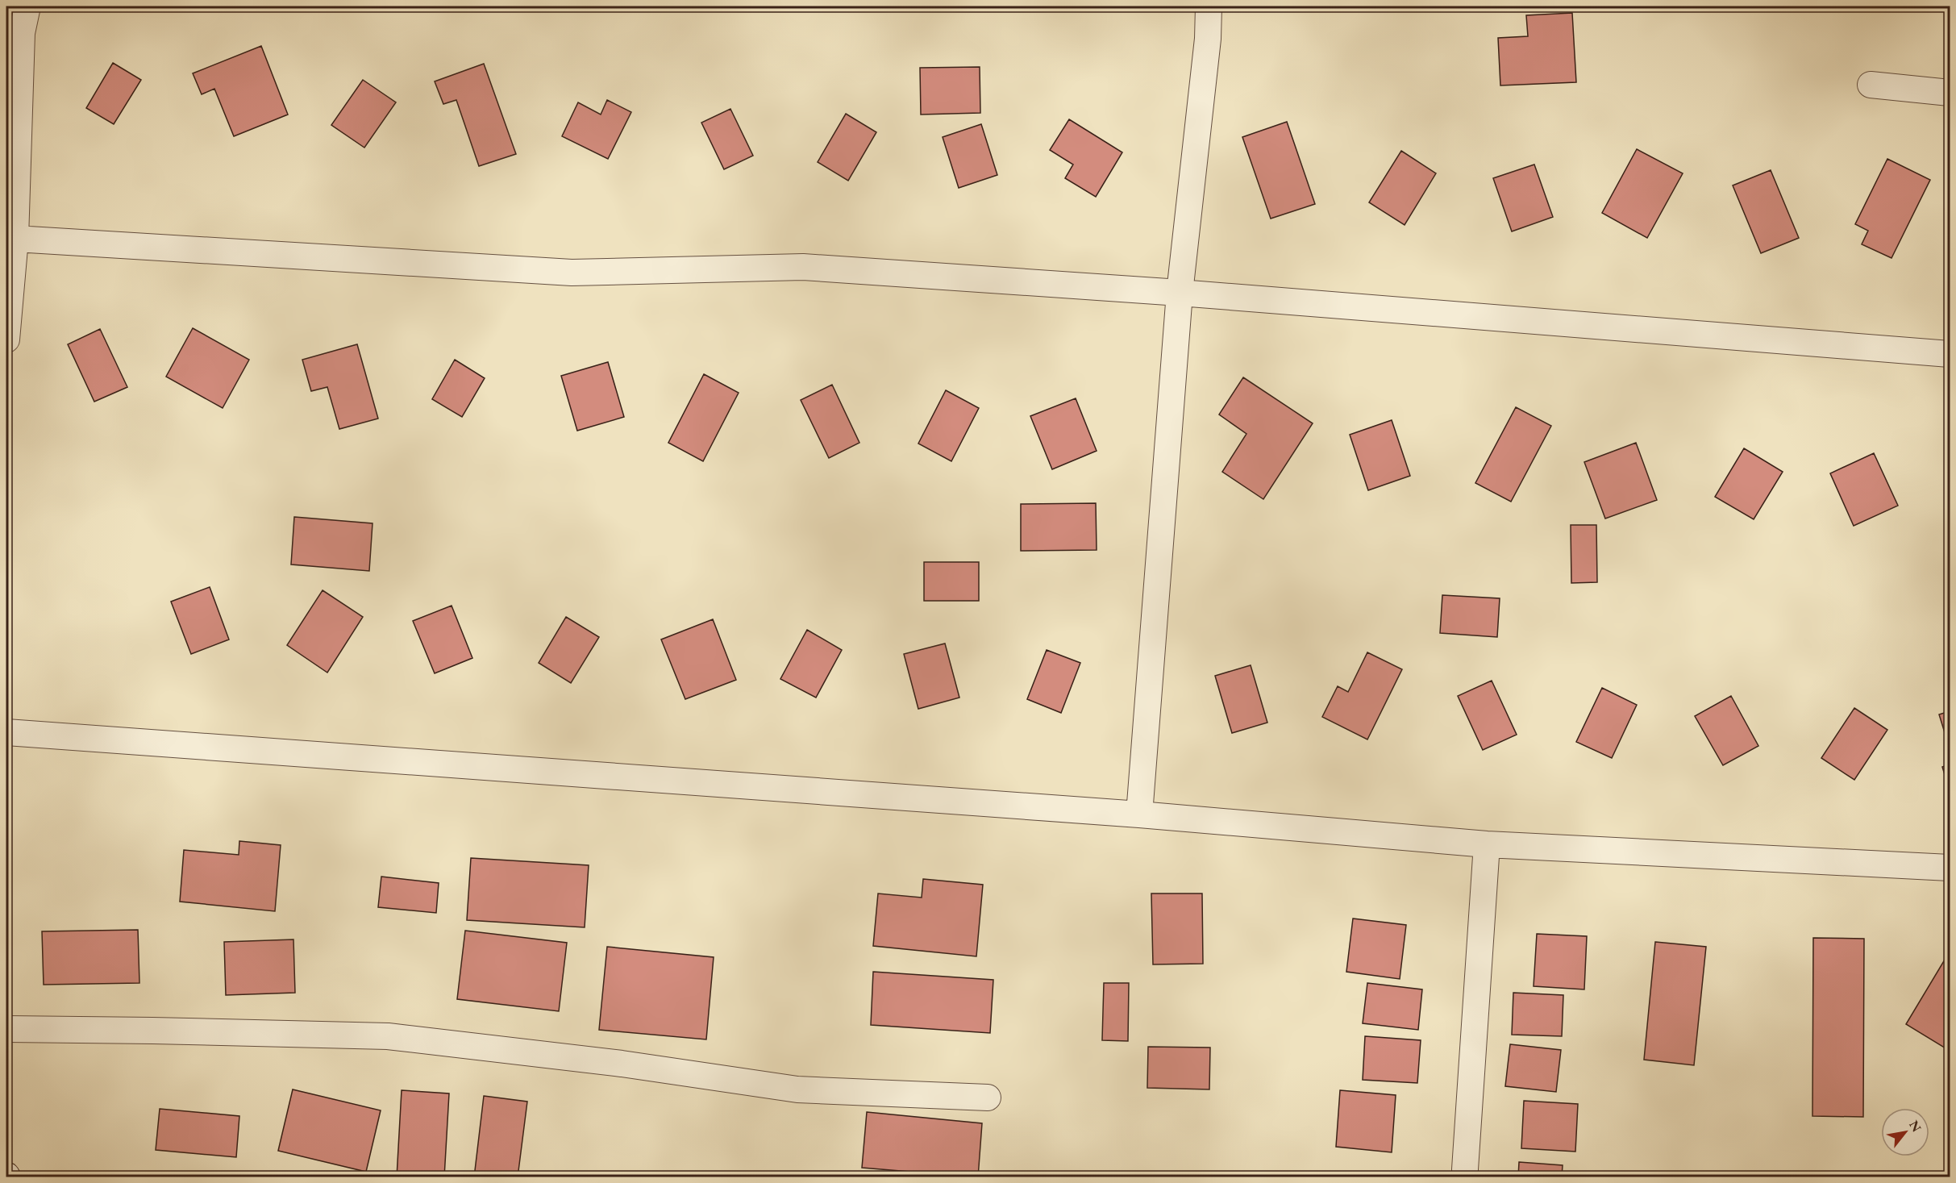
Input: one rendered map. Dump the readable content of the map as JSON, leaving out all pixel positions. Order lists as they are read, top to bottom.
{
  "north": "top right"
}
